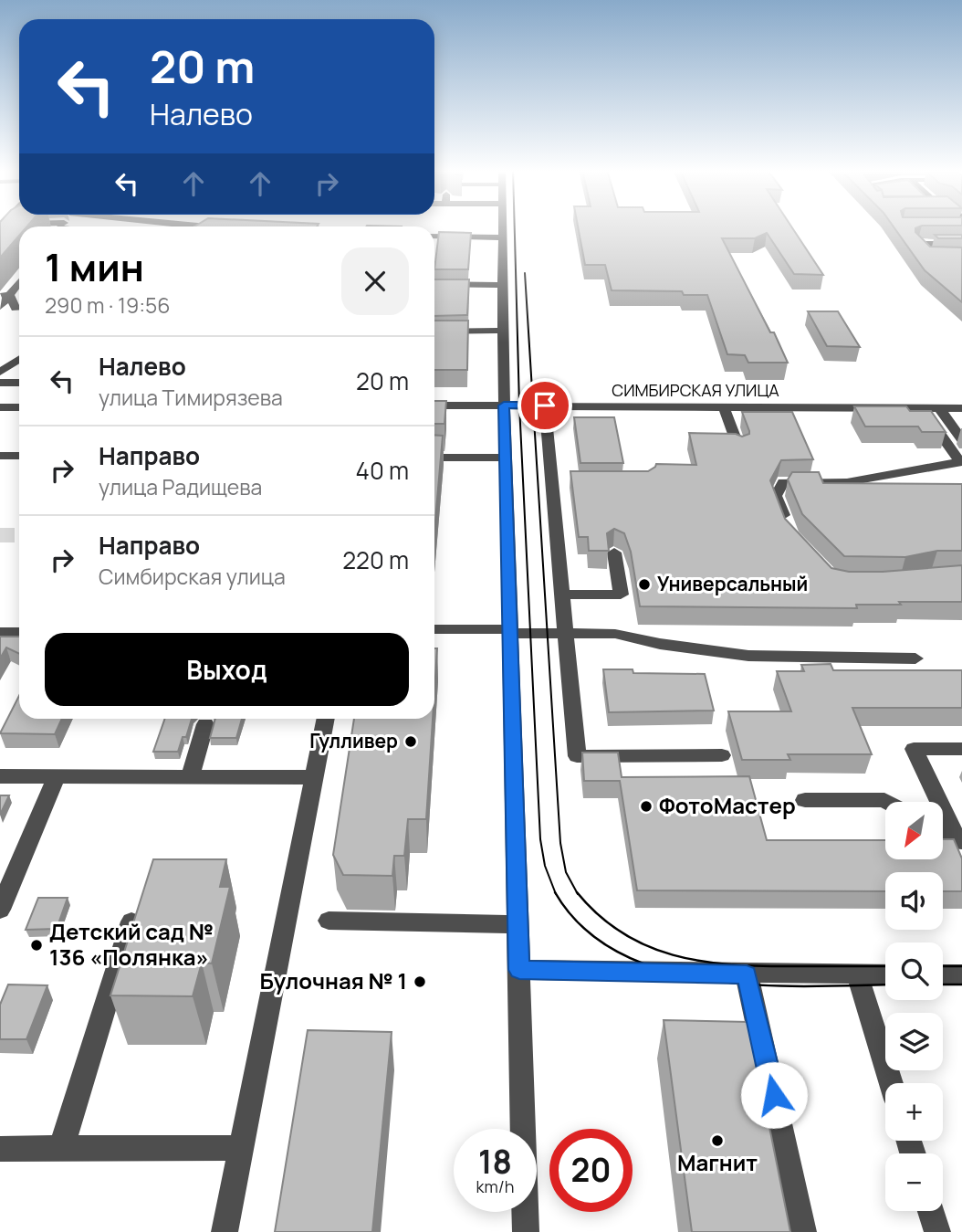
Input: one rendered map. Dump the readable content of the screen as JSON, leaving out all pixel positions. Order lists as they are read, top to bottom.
{
  "streets": {
    "street": ["СИМБИРСКАЯ УЛИЦА"]
  },
  "places": [
    "Универсальный",
    "Гулливер",
    "ФотоМастер",
    "Детский сад № 136 «Полянка»",
    "Булочная № 1",
    "Магнит"
  ],
  "north": "bottom left",
  "page": {
    "turn": ["20 m", "Налево"],
    "heading": ["1 мин", "290 m · 19:56"],
    "list": [
      {
        "name": "Налево",
        "note": "улица Тимирязева",
        "value": "20 m"
      },
      {
        "name": "Направо",
        "note": "улица Радищева",
        "value": "40 m"
      },
      {
        "name": "Направо",
        "note": "Симбирская улица",
        "value": "220 m"
      }
    ],
    "buttons": "Выход",
    "map_buttons": ["+", "−"],
    "speed": "18 km/h",
    "limit": "20"
  }
}
